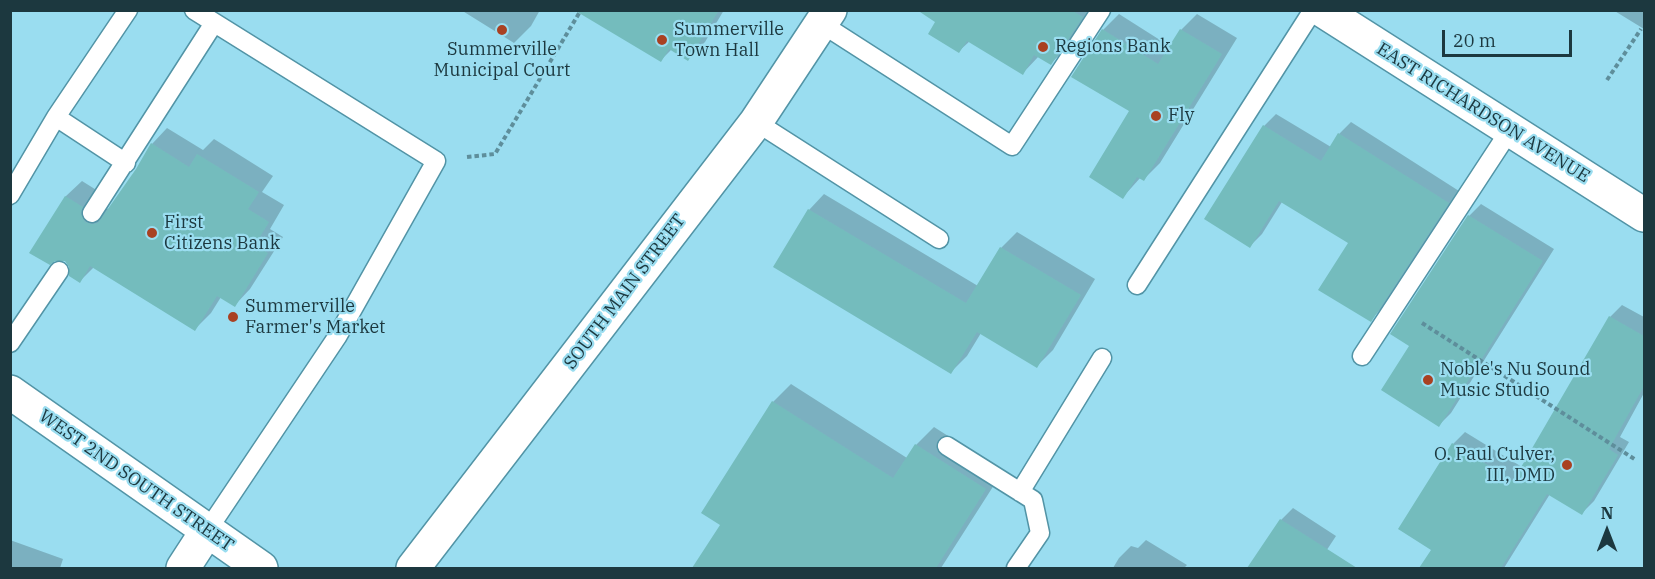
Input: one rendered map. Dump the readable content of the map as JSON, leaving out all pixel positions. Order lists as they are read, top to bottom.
{
  "streets": {
    "street": ["EAST RICHARDSON AVENUE", "SOUTH MAIN STREET", "WEST 2ND SOUTH STREET"]
  },
  "places": [
    "Summerville Municipal Court",
    "Summerville Town Hall",
    "Regions Bank",
    "Fly",
    "First Citizens Bank",
    "Summerville Farmer's Market",
    "Noble's Nu Sound Music Studio",
    "O. Paul Culver, III, DMD"
  ],
  "scale_bar": "20 m",
  "north": "top"
}
